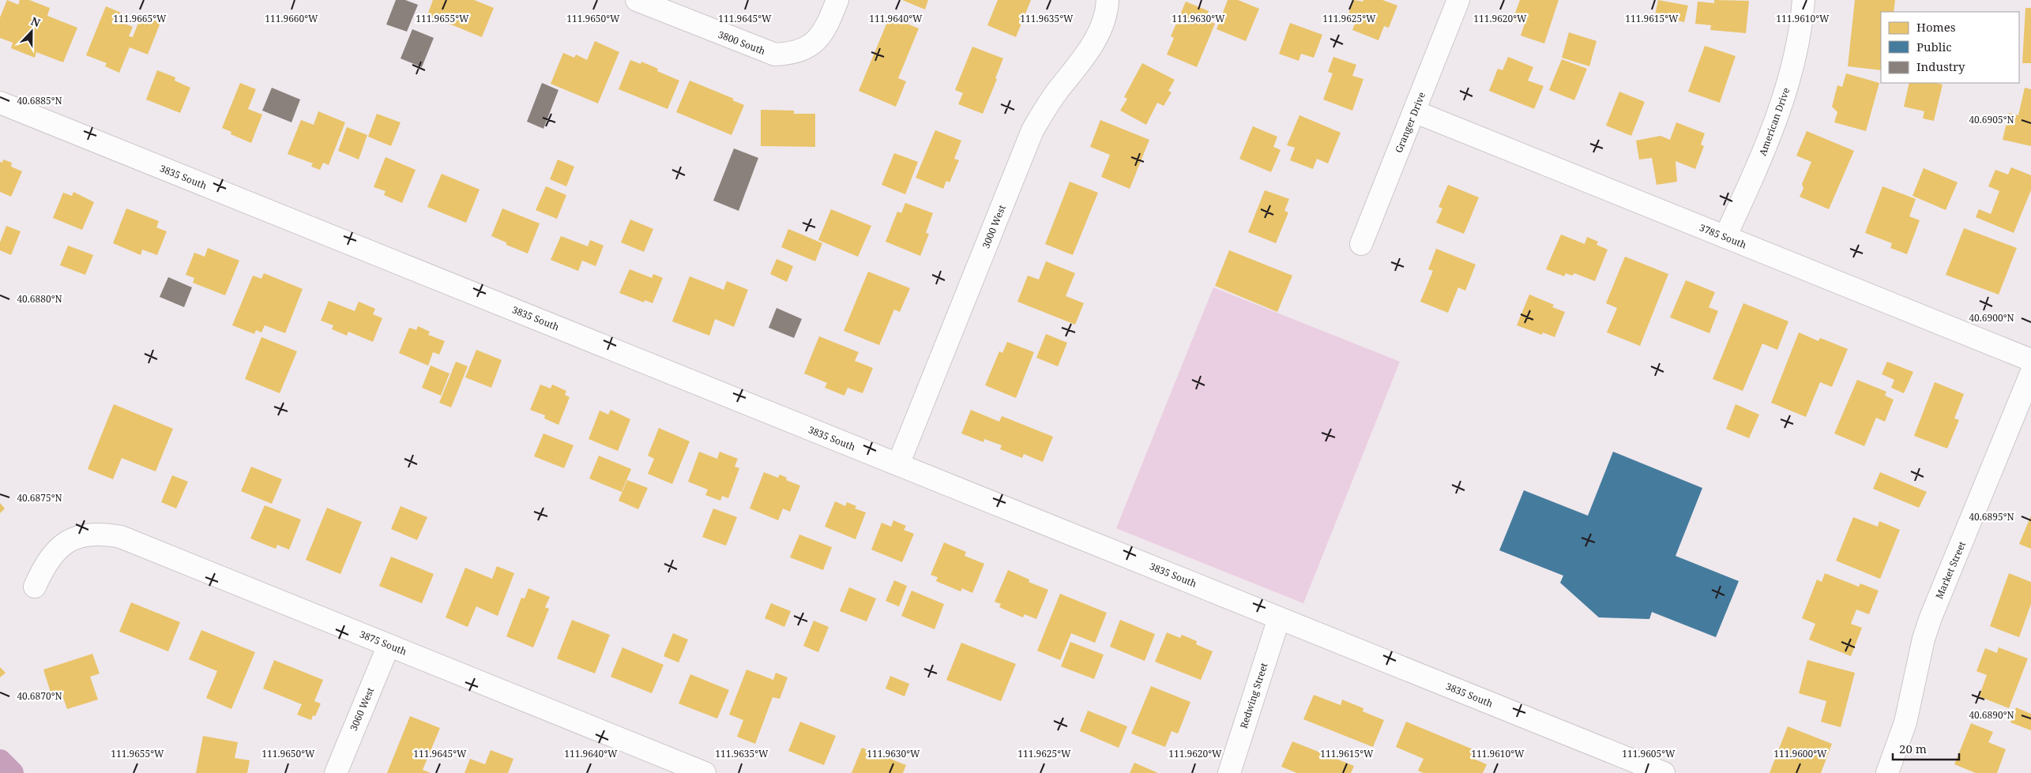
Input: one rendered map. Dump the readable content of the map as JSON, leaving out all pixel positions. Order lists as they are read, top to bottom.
{
  "streets": {
    "street": [
      "3800 South",
      "American Drive",
      "Granger Drive",
      "3835 South",
      "3000 West",
      "3785 South",
      "Market Street",
      "3875 South",
      "Redwing Street",
      "3060 West"
    ]
  },
  "crossings": [
    ["American Drive", "3785 South"],
    ["Granger Drive", "3785 South"],
    ["3835 South", "3000 West"],
    ["3835 South", "Redwing Street"],
    ["3875 South", "3060 West"]
  ],
  "legend": ["Homes", "Public", "Industry"],
  "scale_bar": "20 m",
  "north": "top",
  "coordinates": [
    "111.9650°W",
    "111.9615°W",
    "111.9665°W",
    "111.9660°W",
    "111.9655°W",
    "111.9645°W",
    "111.9640°W",
    "111.9635°W",
    "111.9630°W",
    "111.9625°W",
    "111.9620°W",
    "111.9610°W",
    "40.6885°N",
    "40.6905°N",
    "40.6880°N",
    "40.6900°N",
    "40.6875°N",
    "40.6895°N",
    "40.6870°N",
    "40.6890°N",
    "111.9605°W",
    "111.9600°W"
  ]
}
